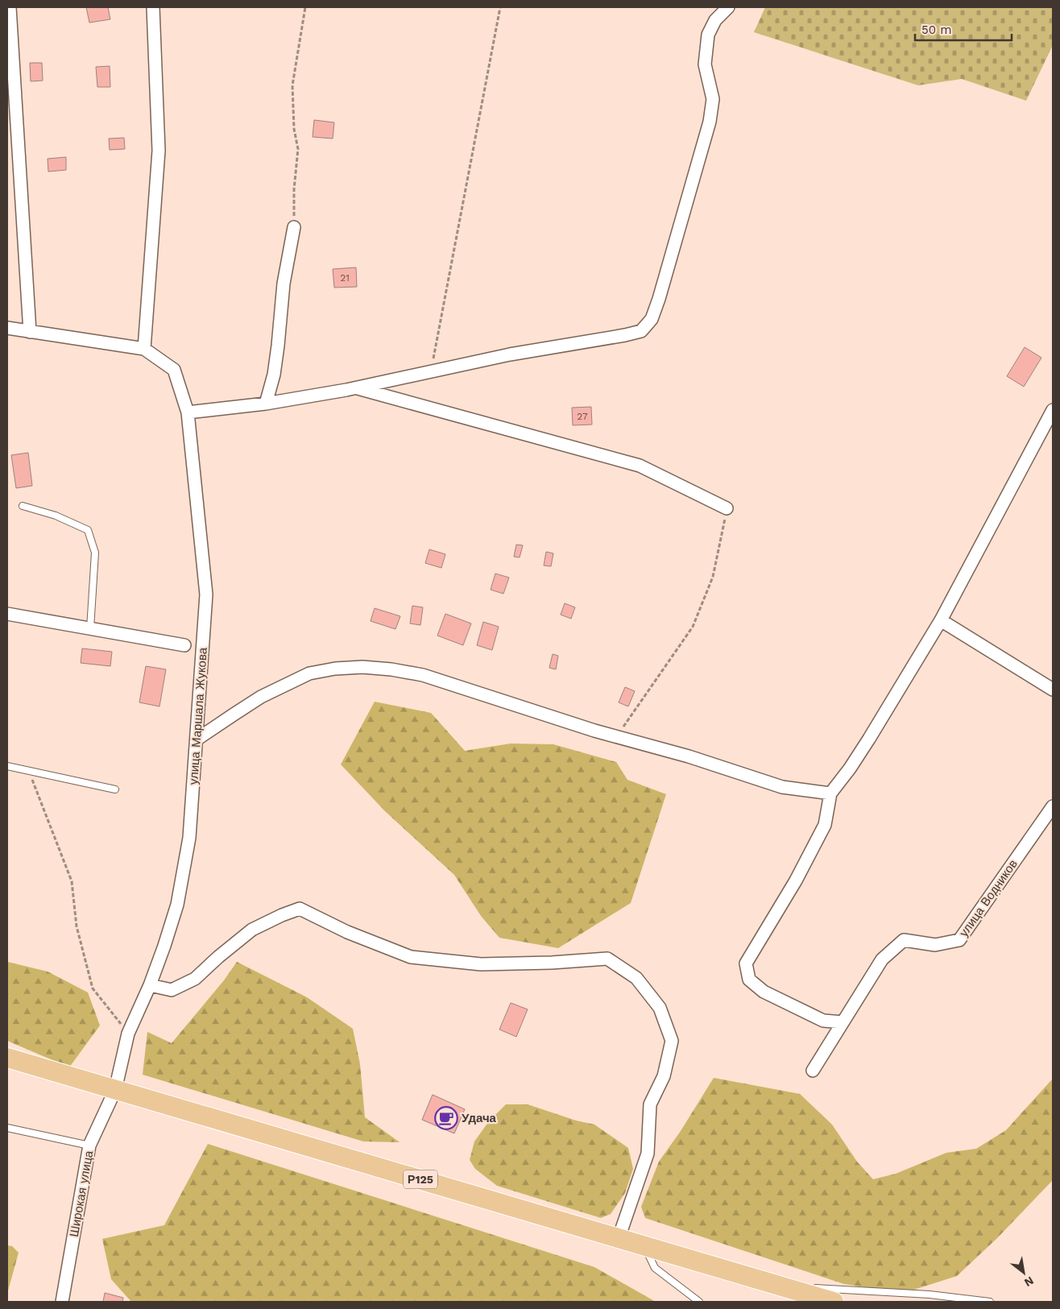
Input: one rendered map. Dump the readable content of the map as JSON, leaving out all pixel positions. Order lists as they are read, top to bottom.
{
  "streets": {
    "main road": ["Р125"],
    "street": ["улица Маршала Жукова", "улица Водников", "Широкая улица"]
  },
  "crossings": [
    ["улица Маршала Жукова", "Р125"],
    ["улица Маршала Жукова", "Широкая улица"],
    ["Р125", "Широкая улица"]
  ],
  "places": {
    "cafe": ["Удача"]
  },
  "house_numbers": ["21", "27"],
  "scale_bar": "50 m",
  "north": "bottom right"
}
